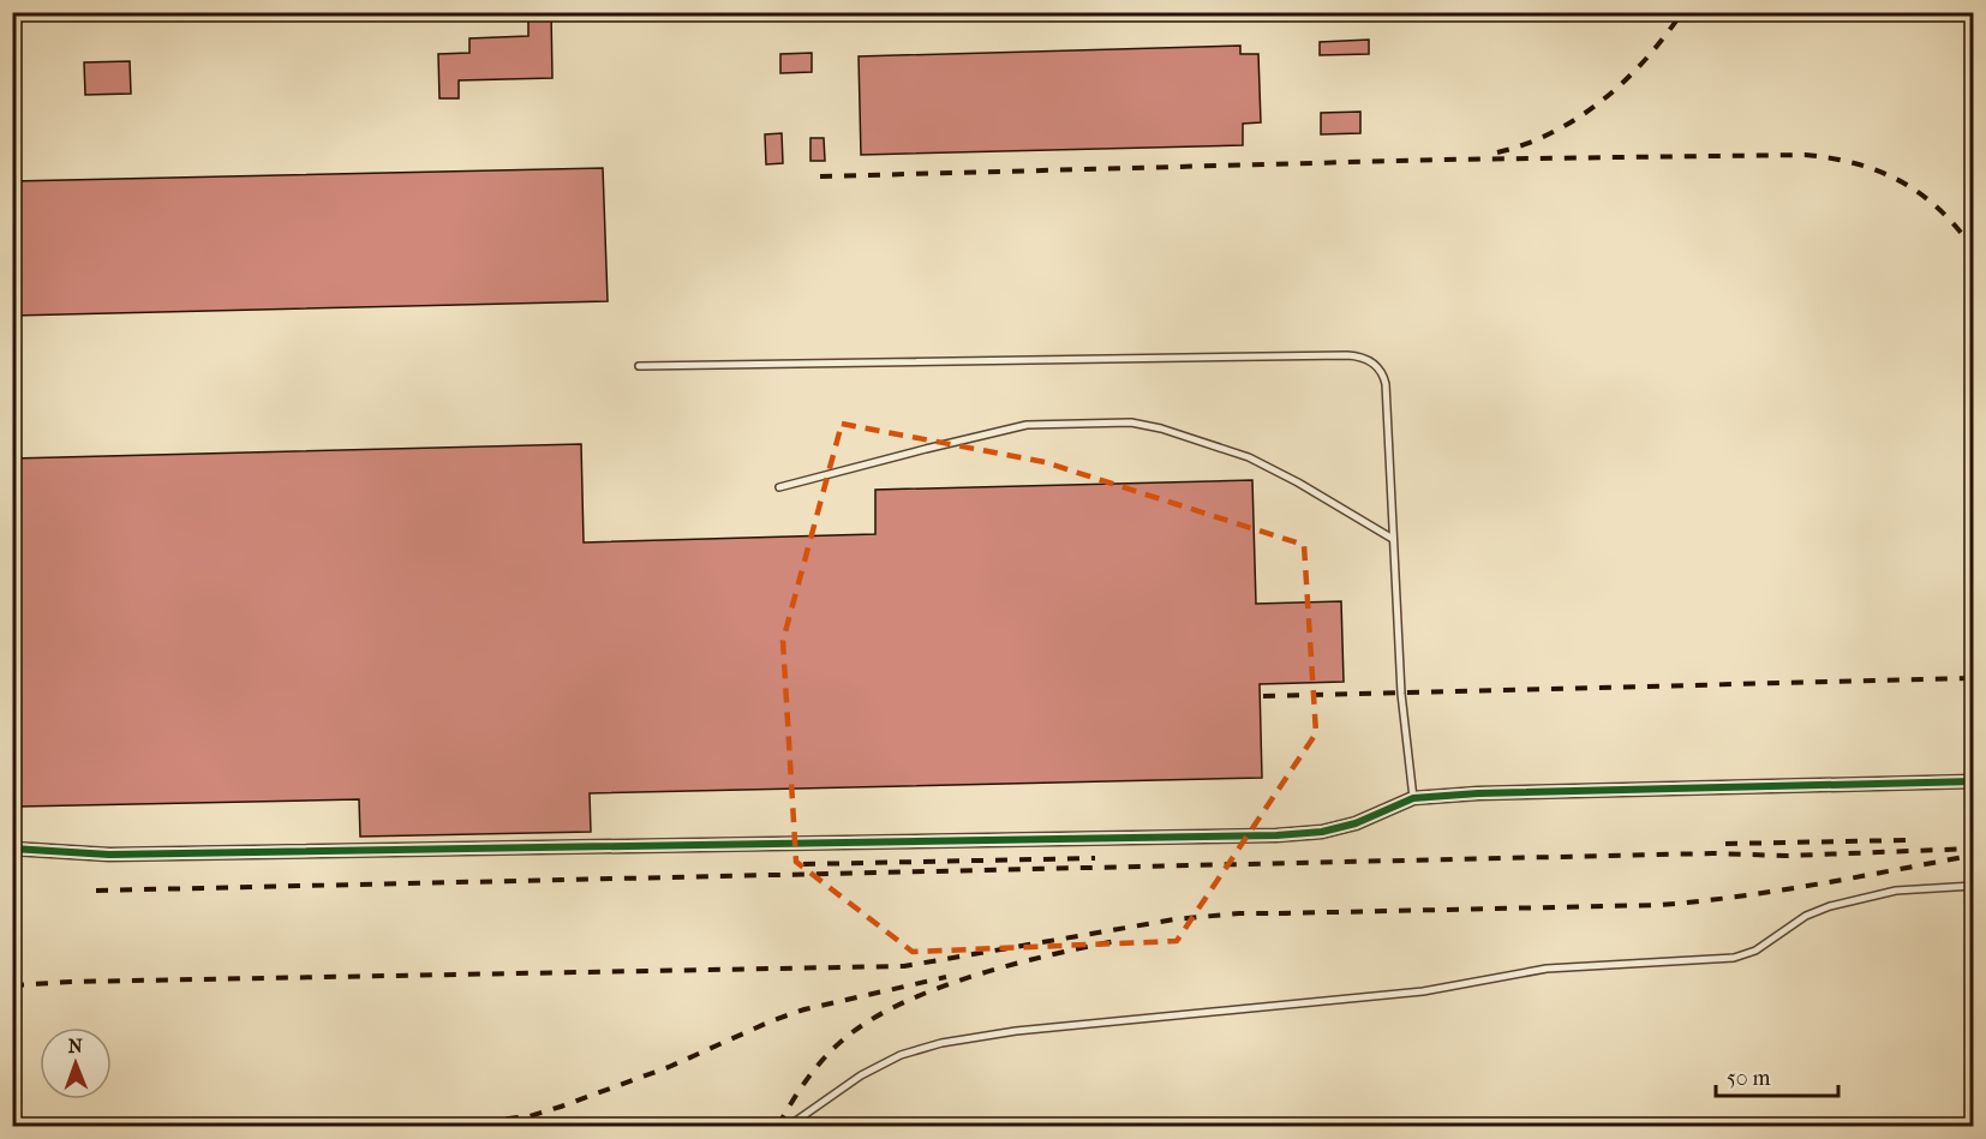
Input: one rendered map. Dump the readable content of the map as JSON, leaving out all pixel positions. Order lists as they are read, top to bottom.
{
  "scale_bar": "50 m",
  "north": "top"
}
